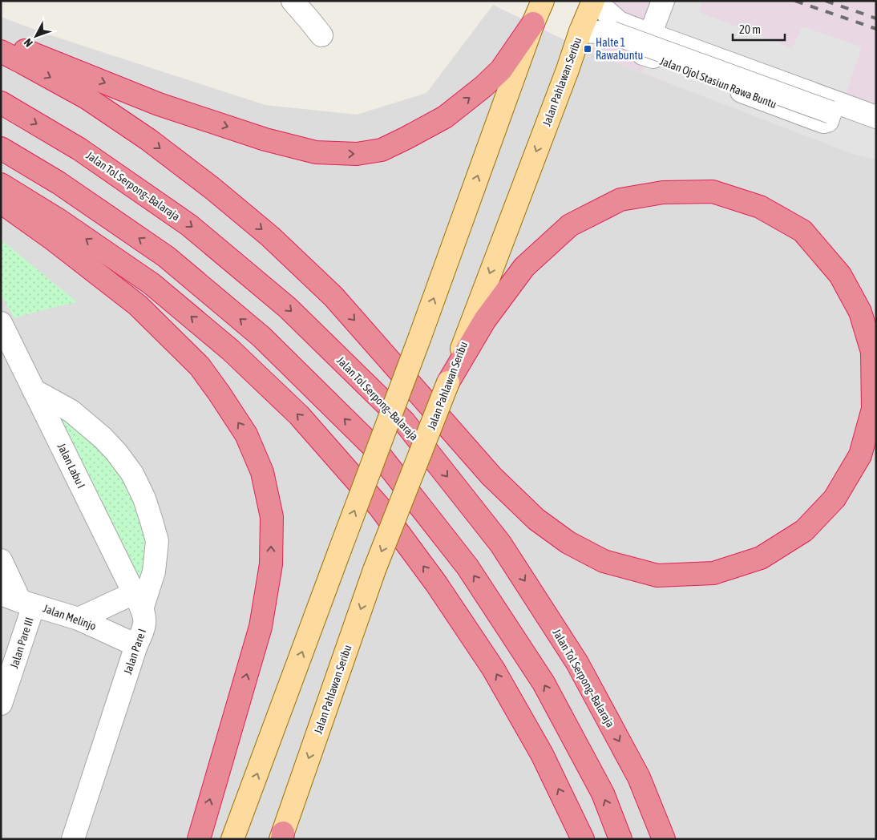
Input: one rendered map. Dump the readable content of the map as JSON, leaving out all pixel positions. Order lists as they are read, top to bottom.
{
  "streets": {
    "highway": ["Jalan Tol Serpong–Balaraja"],
    "main road": ["Jalan Pahlawan Seribu"],
    "street": [
      "Jalan Ojol Stasiun Rawa Buntu",
      "Jalan Labu I",
      "Jalan Melinjo",
      "Jalan Pare III",
      "Jalan Pare I"
    ]
  },
  "crossings": [
    ["Jalan Labu I", "Jalan Pare I"],
    ["Jalan Melinjo", "Jalan Pare III"],
    ["Jalan Melinjo", "Jalan Pare I"]
  ],
  "places": {
    "transit": ["Halte 1 Rawabuntu"]
  },
  "scale_bar": "20 m",
  "north": "bottom left"
}
